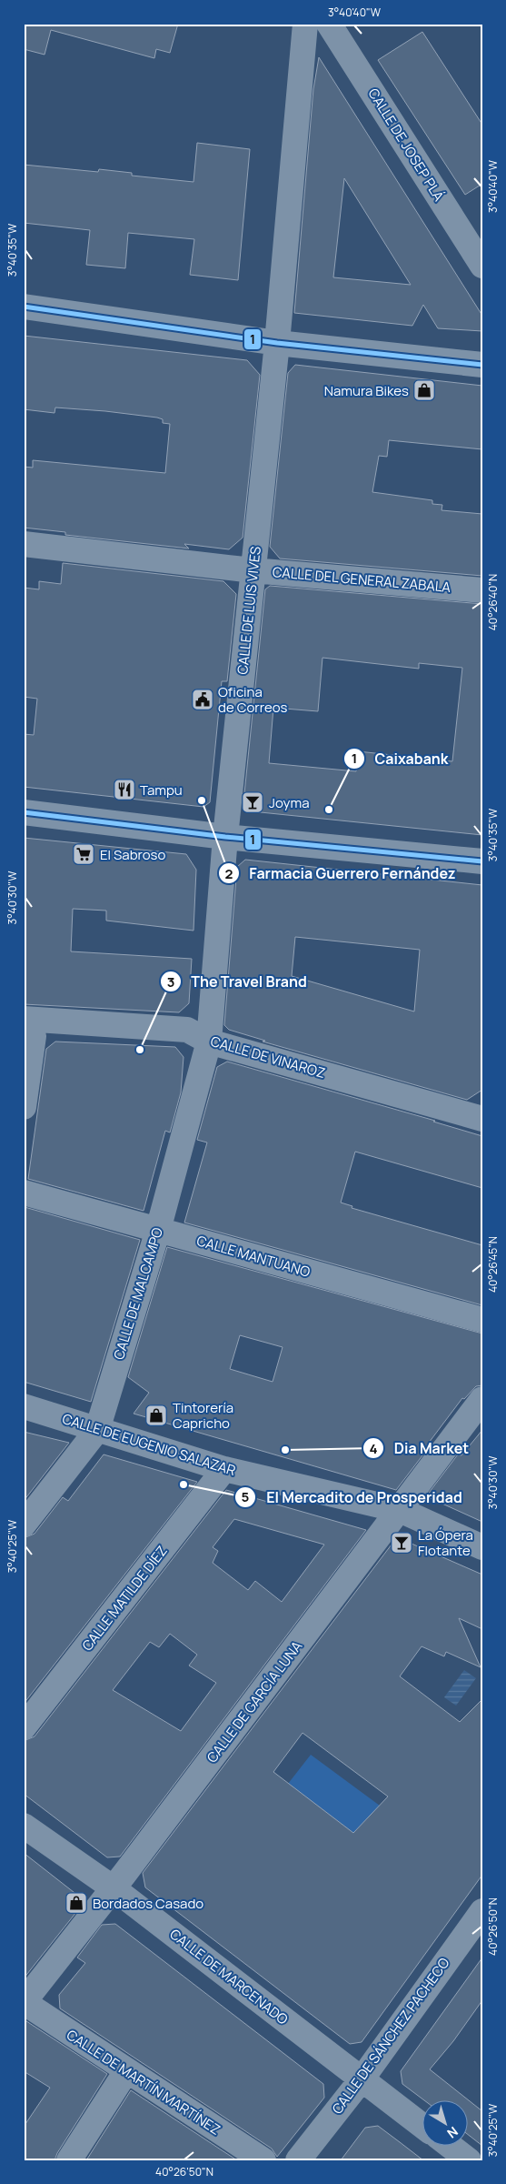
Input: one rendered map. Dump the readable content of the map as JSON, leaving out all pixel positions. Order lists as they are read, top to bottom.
{
  "streets": {
    "street": [
      "CALLE DE JOSEP PLÁ",
      "CALLE DEL GENERAL ZABALA",
      "CALLE DE LUIS VIVES",
      "CALLE DE VINAROZ",
      "CALLE MANTUANO",
      "CALLE DE MALCAMPO",
      "CALLE DE EUGENIO SALAZAR",
      "CALLE MATILDE DÍEZ",
      "CALLE DE GARCÍA LUNA",
      "CALLE DE MARCENADO",
      "CALLE DE SÁNCHEZ PACHECO",
      "CALLE DE MARTÍN MARTÍNEZ"
    ]
  },
  "crossings": [
    ["CALLE DEL GENERAL ZABALA", "CALLE DE LUIS VIVES"],
    ["CALLE DE LUIS VIVES", "CALLE DE VINAROZ"],
    ["CALLE DE LUIS VIVES", "CALLE DE MALCAMPO"],
    ["CALLE DE VINAROZ", "CALLE DE MALCAMPO"],
    ["CALLE MANTUANO", "CALLE DE MALCAMPO"],
    ["CALLE DE MALCAMPO", "CALLE DE EUGENIO SALAZAR"],
    ["CALLE DE EUGENIO SALAZAR", "CALLE MATILDE DÍEZ"],
    ["CALLE DE EUGENIO SALAZAR", "CALLE DE GARCÍA LUNA"],
    ["CALLE DE GARCÍA LUNA", "CALLE DE MARCENADO"],
    ["CALLE DE GARCÍA LUNA", "CALLE DE MARTÍN MARTÍNEZ"],
    ["CALLE DE MARCENADO", "CALLE DE SÁNCHEZ PACHECO"]
  ],
  "places": {
    "shop": ["Namura Bikes", "Tintorería Capricho", "Bordados Casado"],
    "public building": ["Oficina de Correos"],
    "restaurant": ["Tampu"],
    "other": [
      "Farmacia Guerrero Fernández",
      "Caixabank",
      "The Travel Brand",
      "Dia Market",
      "El Mercadito de Prosperidad"
    ],
    "bar": ["Joyma", "La Ópera Flotante"],
    "supermarket": ["El Sabroso"]
  },
  "lines": ["transit line 1"],
  "north": "bottom right",
  "coordinates": [
    "3°40'40\"W",
    "3°40'35\"W",
    "40°26'40\"N",
    "3°40'30\"W",
    "40°26'45\"N",
    "3°40'25\"W",
    "40°26'50\"N"
  ]
}
